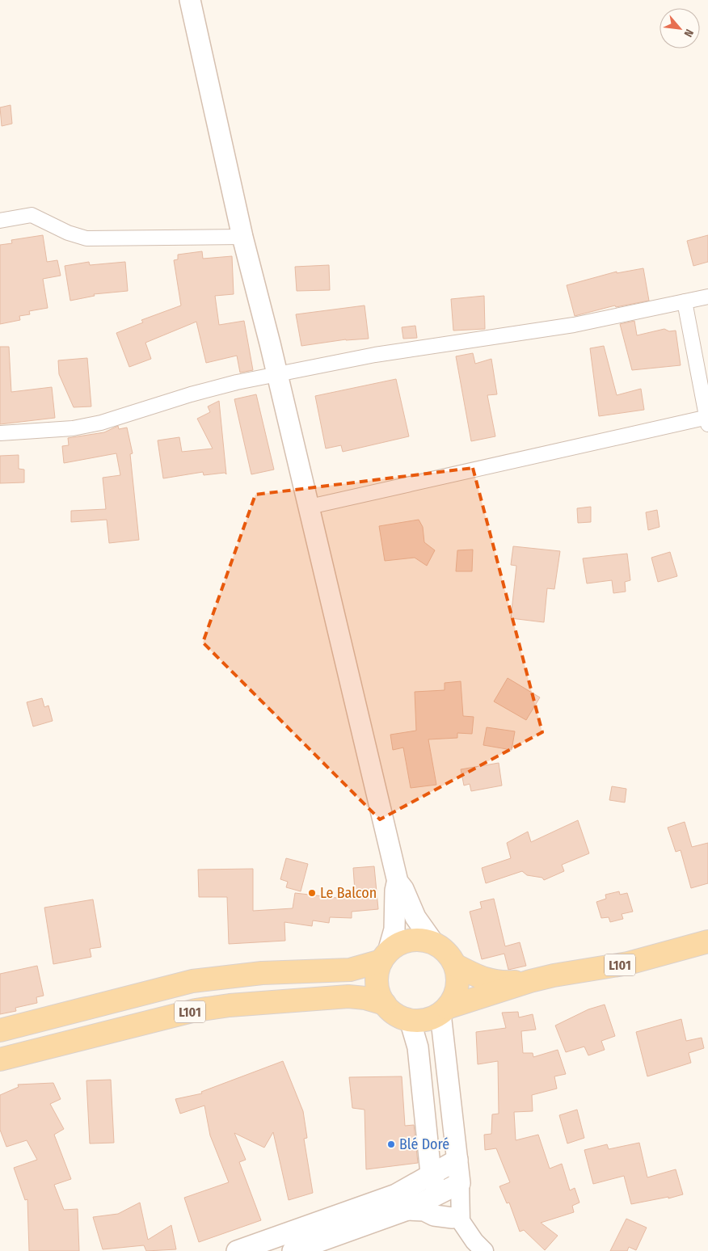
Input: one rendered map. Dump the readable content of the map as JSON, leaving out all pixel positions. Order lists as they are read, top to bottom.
{
  "streets": {
    "main road": ["L101"]
  },
  "places": ["Le Balcon", "Blé Doré"],
  "north": "bottom right"
}
